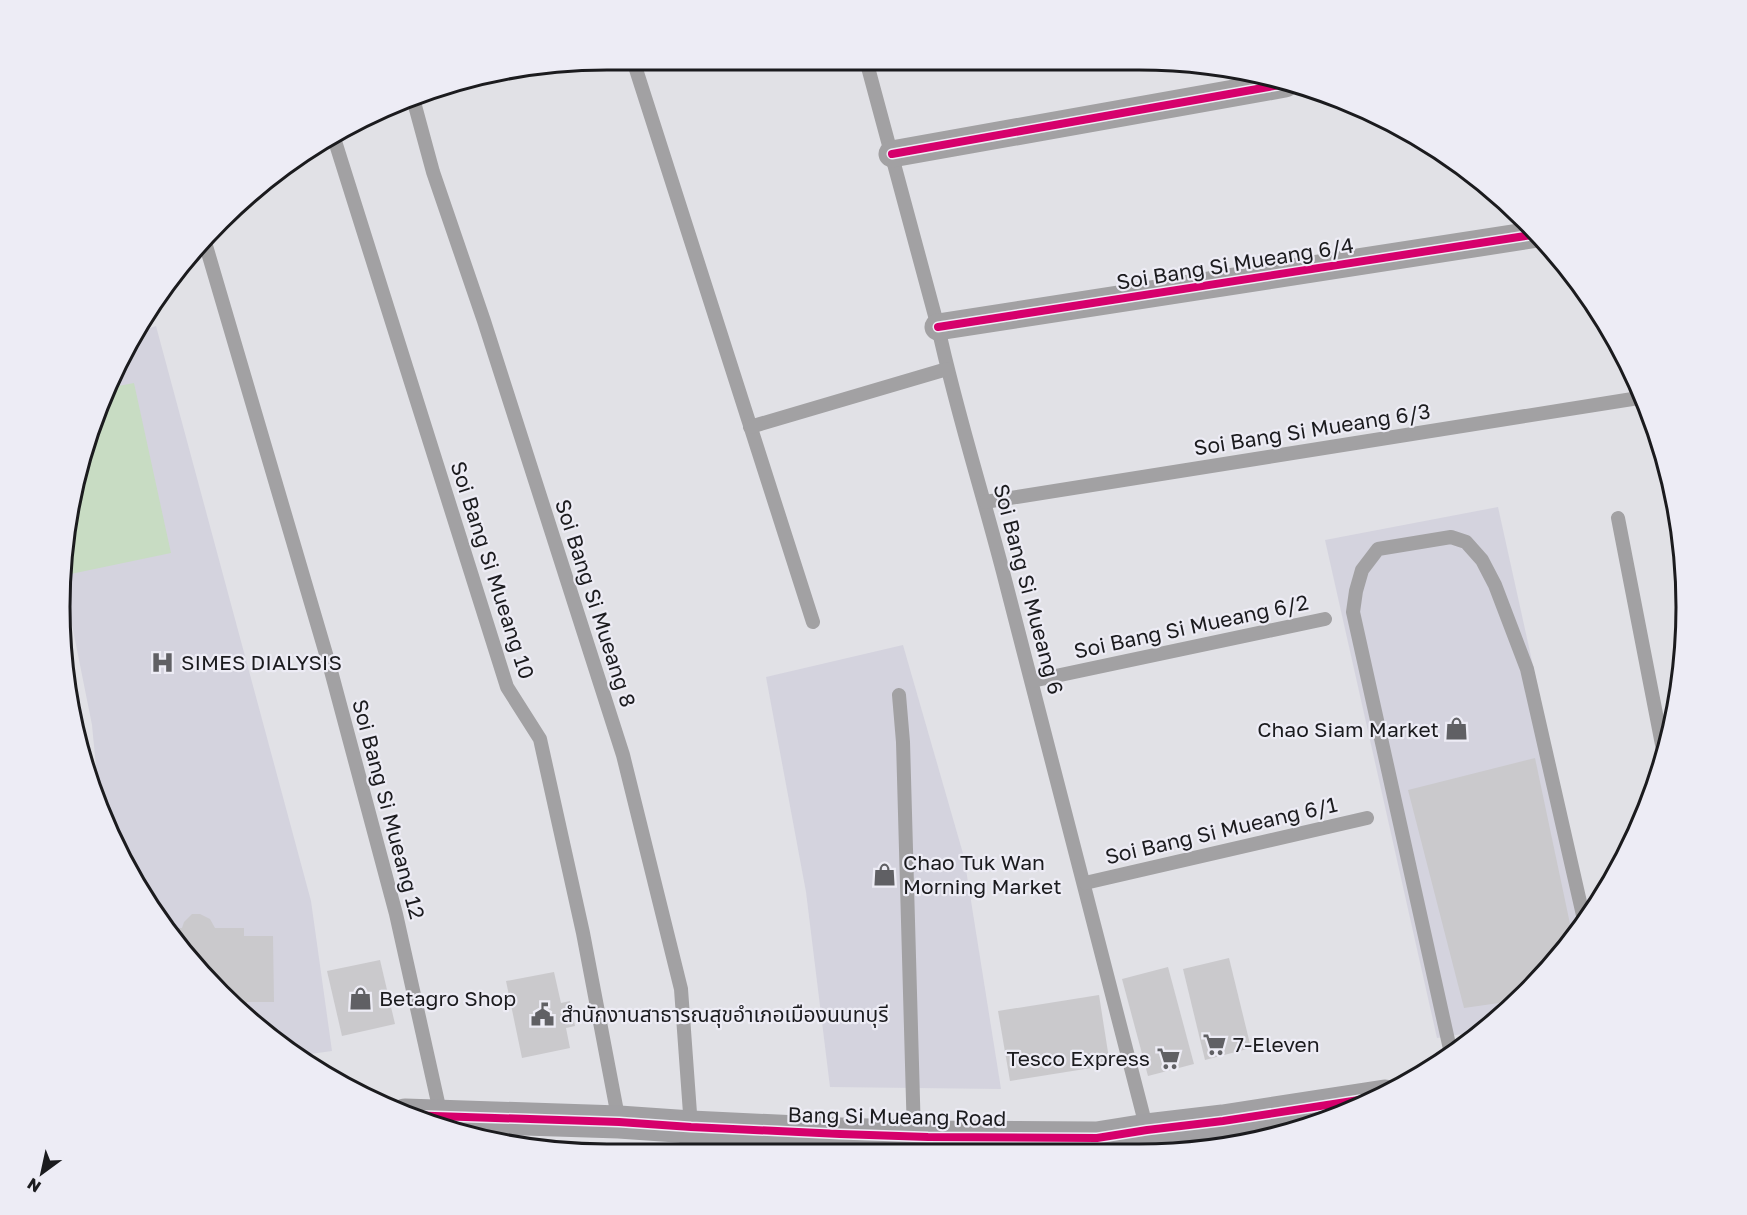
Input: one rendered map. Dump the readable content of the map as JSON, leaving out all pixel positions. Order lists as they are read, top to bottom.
{
  "streets": {
    "street": ["Soi Bang Si Mueang 6/4", "Bang Si Mueang Road"],
    "lane": [
      "Soi Bang Si Mueang 6/3",
      "Soi Bang Si Mueang 10",
      "Soi Bang Si Mueang 6",
      "Soi Bang Si Mueang 8",
      "Soi Bang Si Mueang 6/2",
      "Soi Bang Si Mueang 12",
      "Soi Bang Si Mueang 6/1"
    ]
  },
  "crossings": [
    ["Soi Bang Si Mueang 6/4", "Soi Bang Si Mueang 6"],
    ["Soi Bang Si Mueang 6/3", "Soi Bang Si Mueang 6"],
    ["Soi Bang Si Mueang 10", "Bang Si Mueang Road"],
    ["Soi Bang Si Mueang 6", "Soi Bang Si Mueang 6/2"],
    ["Soi Bang Si Mueang 6", "Soi Bang Si Mueang 6/1"],
    ["Soi Bang Si Mueang 6", "Bang Si Mueang Road"],
    ["Soi Bang Si Mueang 8", "Bang Si Mueang Road"],
    ["Soi Bang Si Mueang 12", "Bang Si Mueang Road"]
  ],
  "places": {
    "hospital": ["SIMES DIALYSIS"],
    "shop": ["Chao Siam Market", "Chao Tuk Wan Morning Market", "Betagro Shop"],
    "public building": ["สำนักงานสาธารณสุขอำเภอเมืองนนทบุรี"],
    "supermarket": ["7-Eleven", "Tesco Express"]
  },
  "north": "bottom left"
}
